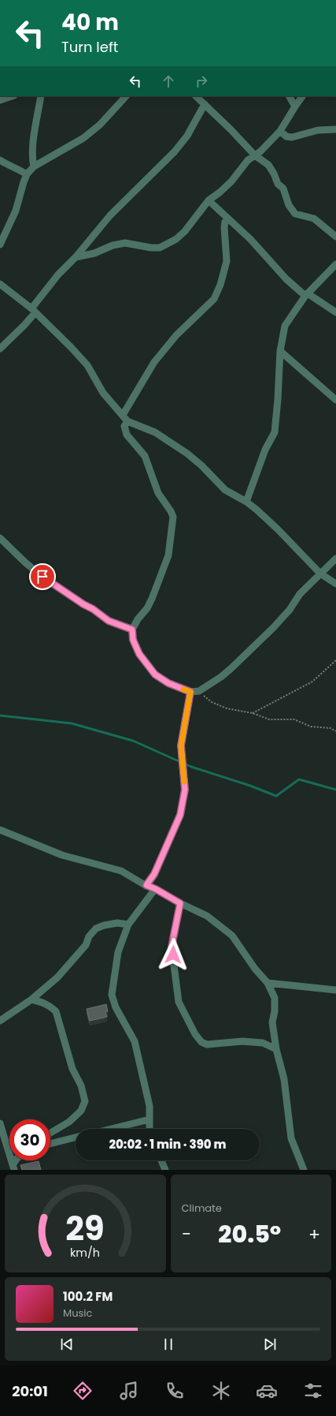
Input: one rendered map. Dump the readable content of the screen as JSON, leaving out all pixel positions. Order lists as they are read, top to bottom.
{
  "page": {
    "turn": ["40 m", "Turn left"],
    "limit": "30",
    "trip": "20:02 · 1 min · 390 m",
    "tile": "Climate",
    "heat": ["−", "20.5°", "+"],
    "song": ["100.2 FM", "Music"],
    "tabs": "20:01",
    "gauge": ["29", "km/h"]
  }
}
